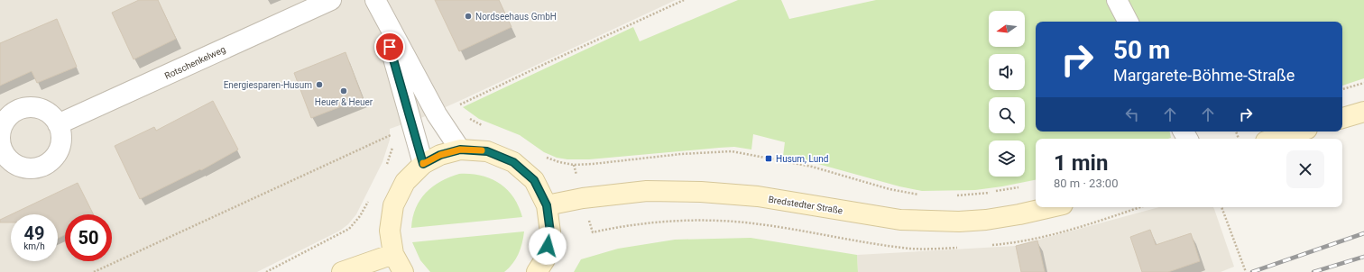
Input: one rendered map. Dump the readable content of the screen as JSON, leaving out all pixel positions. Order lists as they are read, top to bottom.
{
  "streets": {
    "main road": ["Bredstedter Straße"],
    "street": ["Rotschenkelweg"]
  },
  "places": {
    "other": ["Nordseehaus GmbH", "Energiesparen-Husum", "Heuer & Heuer"],
    "transit": ["Husum, Lund"]
  },
  "north": "left",
  "page": {
    "turn": ["50 m", "Margarete-Böhme-Straße"],
    "heading": ["1 min", "80 m · 23:00"],
    "speed": "49 km/h",
    "limit": "50"
  }
}
